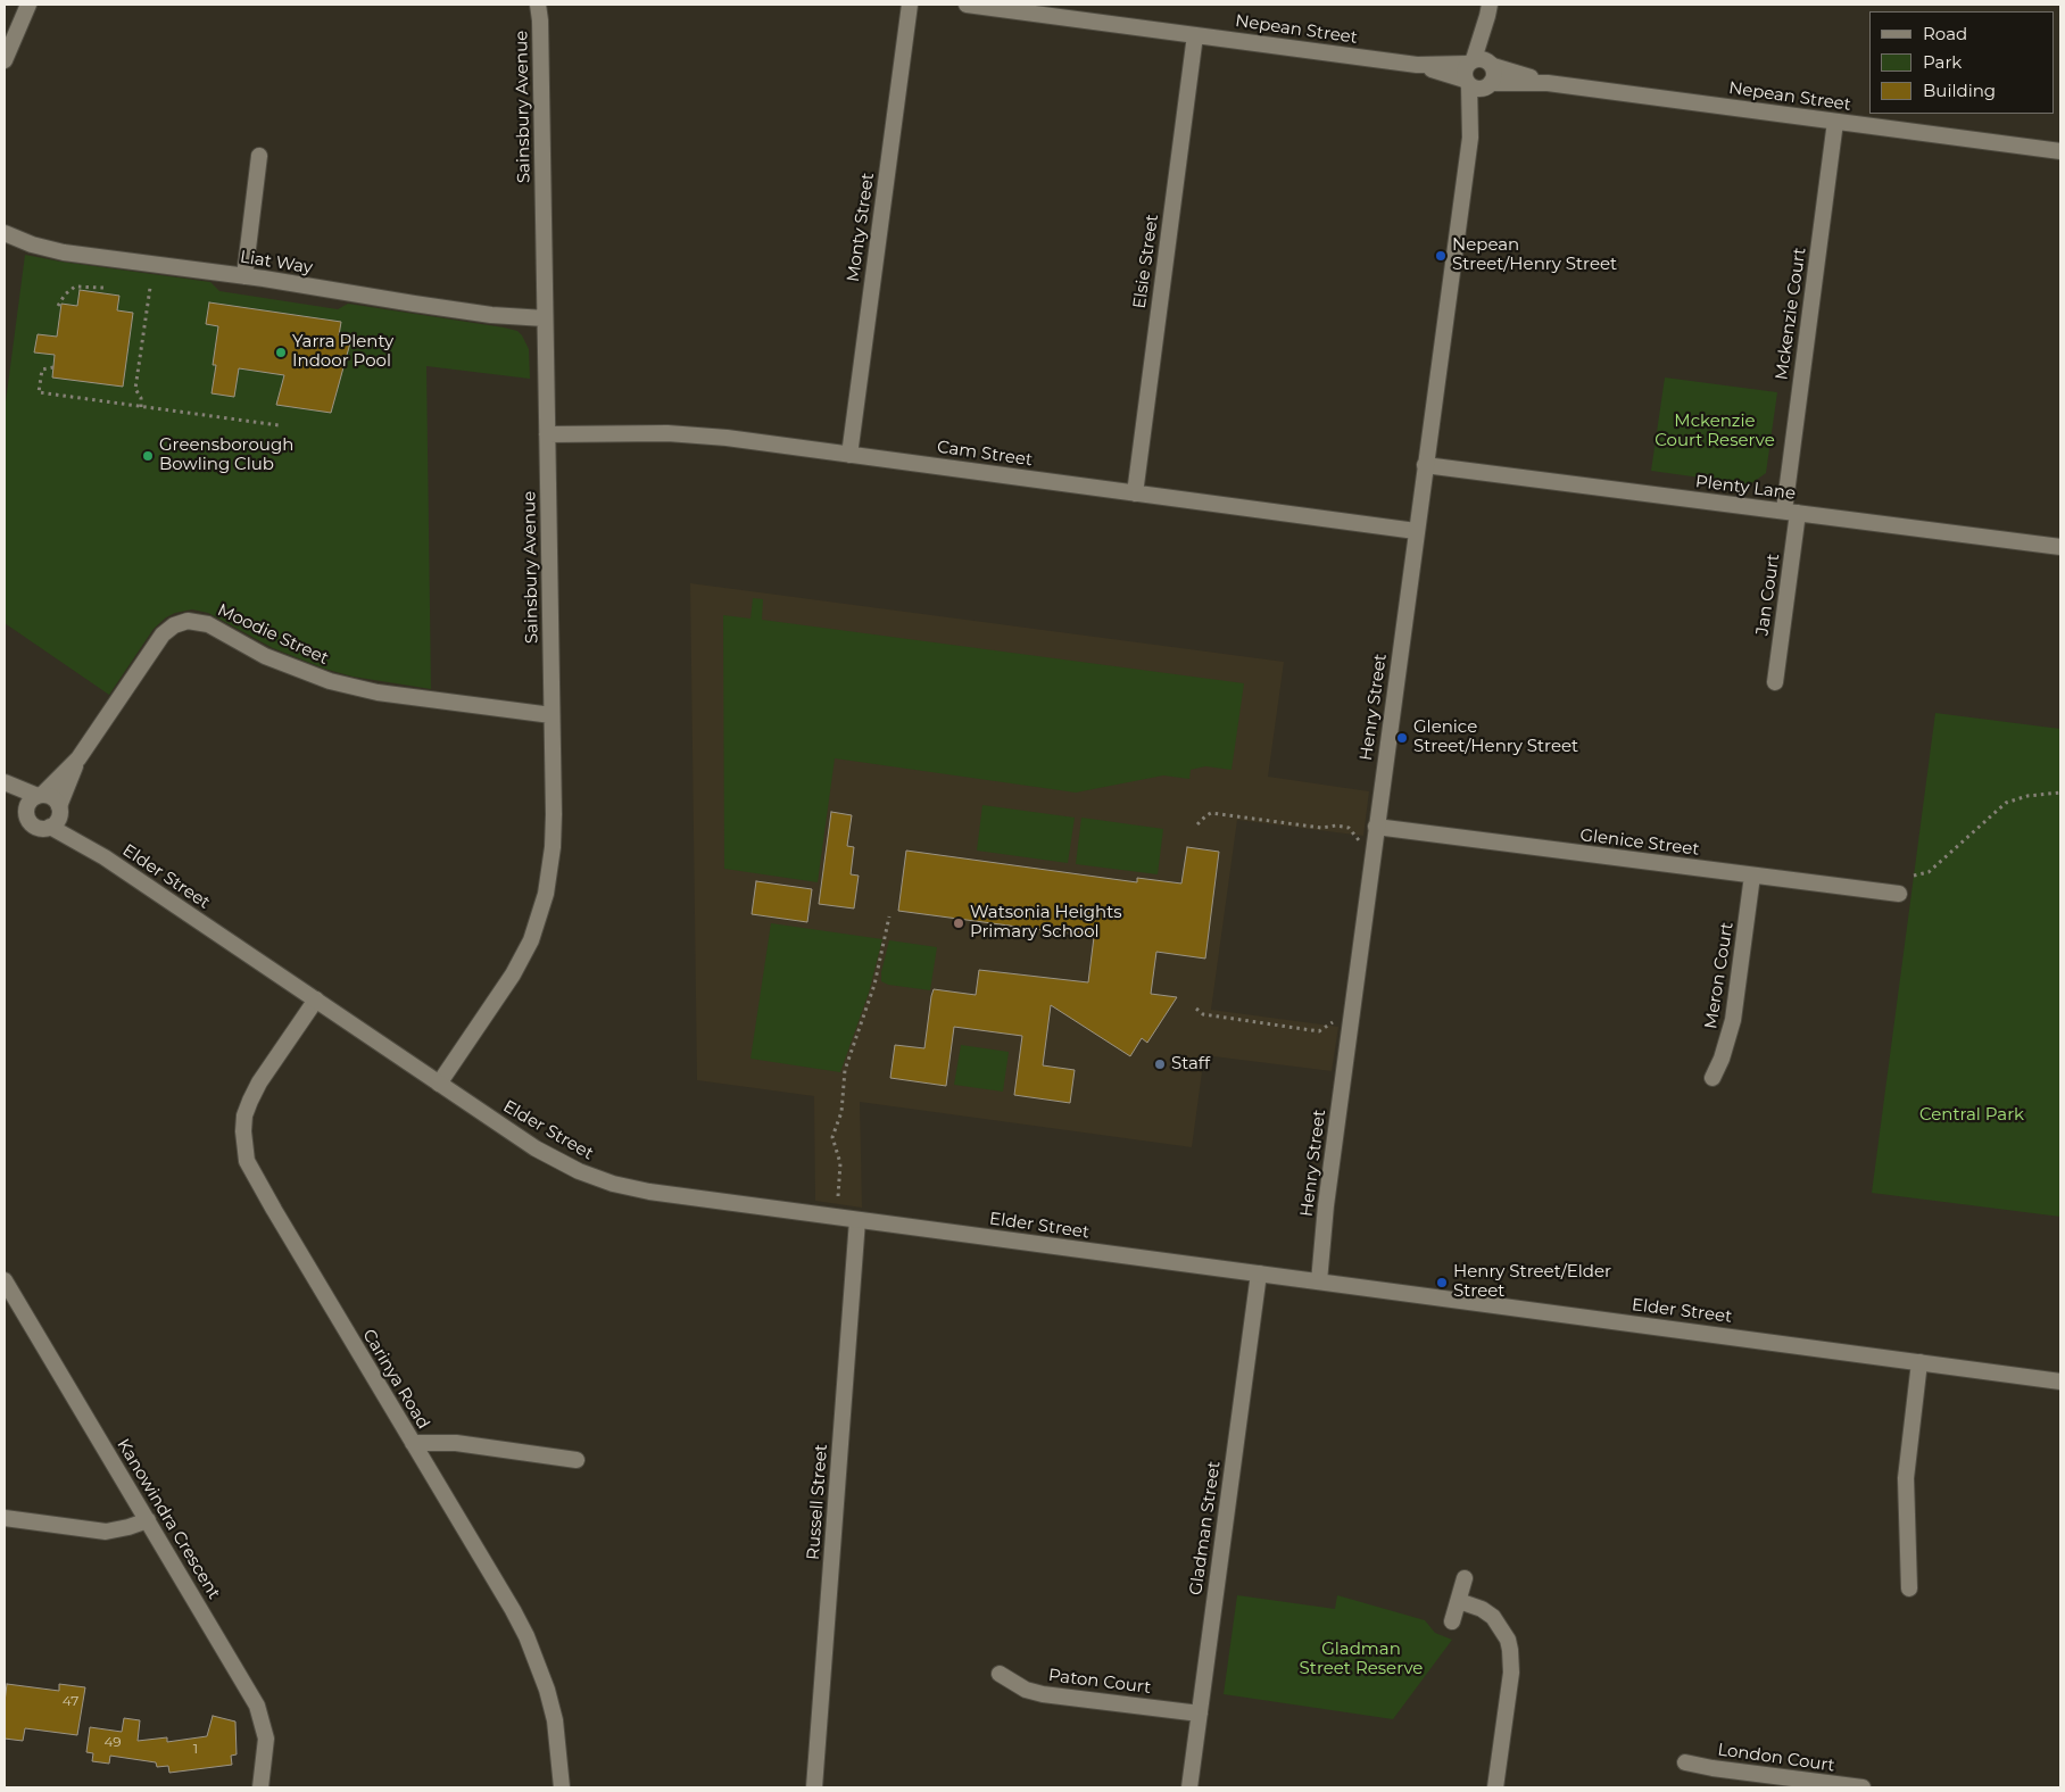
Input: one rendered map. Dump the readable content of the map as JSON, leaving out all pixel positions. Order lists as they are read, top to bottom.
{
  "streets": {
    "street": [
      "Nepean Street",
      "Sainsbury Avenue",
      "Monty Street",
      "Elsie Street",
      "Liat Way",
      "Mckenzie Court",
      "Cam Street",
      "Plenty Lane",
      "Jan Court",
      "Moodie Street",
      "Henry Street",
      "Glenice Street",
      "Elder Street",
      "Meron Court",
      "Carinya Road",
      "Russell Street",
      "Kanowindra Crescent",
      "Gladman Street",
      "Paton Court",
      "London Court"
    ]
  },
  "crossings": [
    ["Nepean Street", "Elsie Street"],
    ["Nepean Street", "Mckenzie Court"],
    ["Nepean Street", "Henry Street"],
    ["Sainsbury Avenue", "Liat Way"],
    ["Sainsbury Avenue", "Cam Street"],
    ["Sainsbury Avenue", "Moodie Street"],
    ["Sainsbury Avenue", "Elder Street"],
    ["Monty Street", "Cam Street"],
    ["Elsie Street", "Cam Street"],
    ["Mckenzie Court", "Plenty Lane"],
    ["Mckenzie Court", "Jan Court"],
    ["Cam Street", "Henry Street"],
    ["Plenty Lane", "Jan Court"],
    ["Plenty Lane", "Henry Street"],
    ["Moodie Street", "Elder Street"],
    ["Henry Street", "Glenice Street"],
    ["Henry Street", "Elder Street"],
    ["Glenice Street", "Meron Court"],
    ["Elder Street", "Carinya Road"],
    ["Elder Street", "Russell Street"],
    ["Elder Street", "Gladman Street"],
    ["Gladman Street", "Paton Court"]
  ],
  "parks": ["Mckenzie Court Reserve", "Central Park", "Gladman Street Reserve"],
  "places": [
    "Nepean Street/Henry Street",
    "Yarra Plenty Indoor Pool",
    "Greensborough Bowling Club",
    "Glenice Street/Henry Street",
    "Watsonia Heights Primary School",
    "Staff",
    "Henry Street/Elder Street"
  ],
  "house_numbers": ["47", "49", "1"],
  "legend": ["Road", "Park", "Building"]
}
